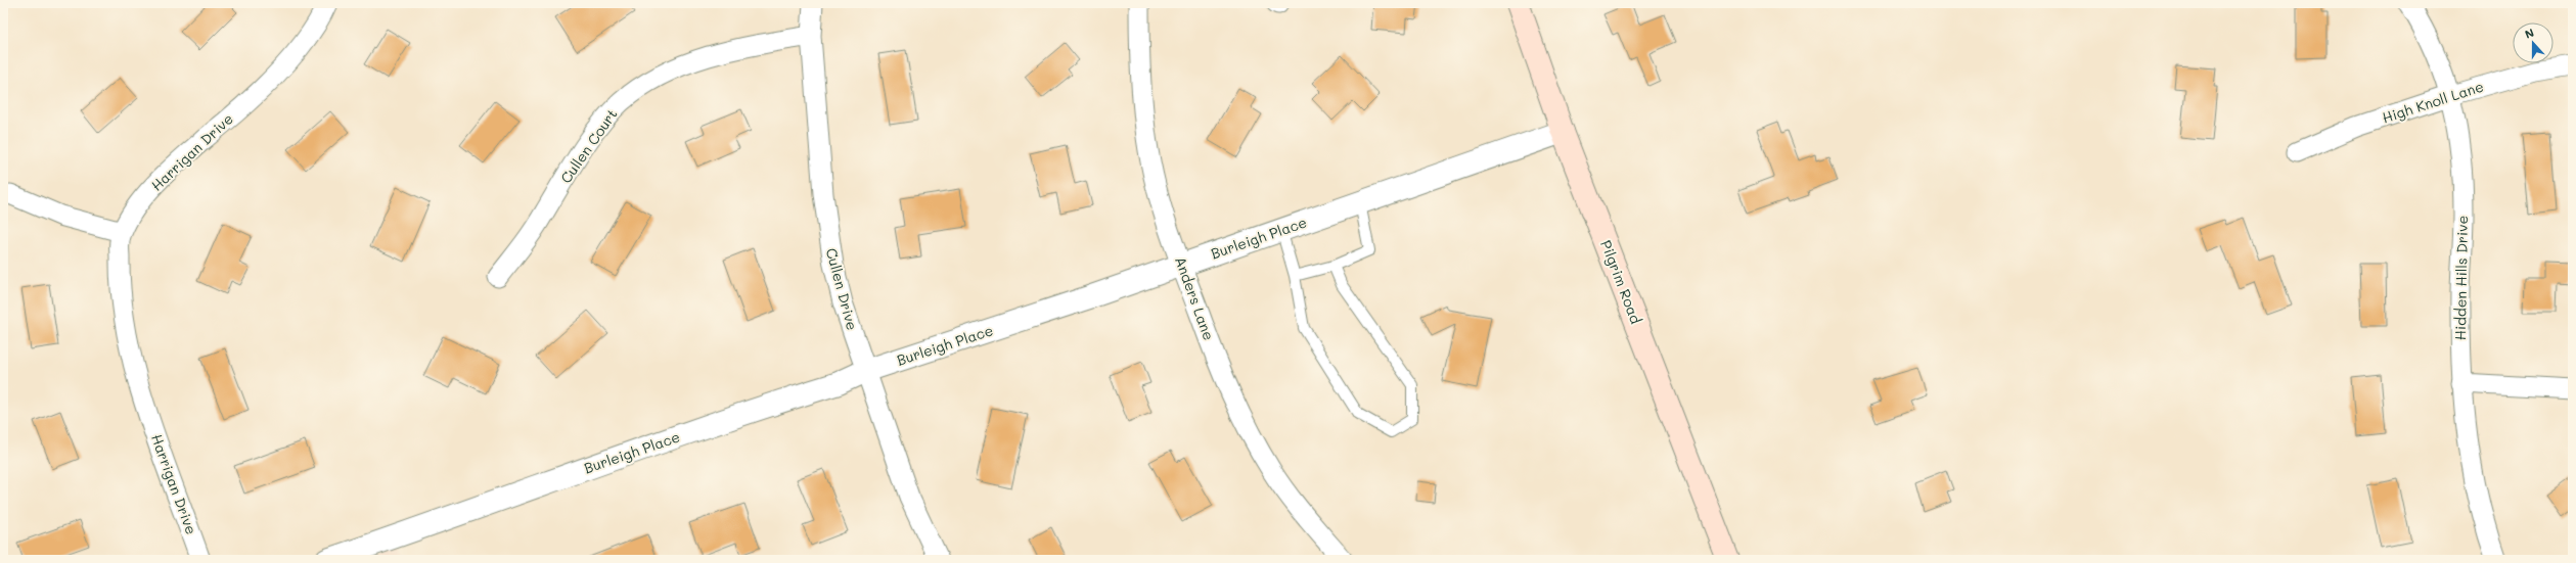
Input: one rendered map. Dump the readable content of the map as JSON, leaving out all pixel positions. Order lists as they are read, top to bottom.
{
  "streets": {
    "main road": ["Pilgrim Road"],
    "street": [
      "High Knoll Lane",
      "Cullen Court",
      "Harrigan Drive",
      "Burleigh Place",
      "Hidden Hills Drive",
      "Cullen Drive",
      "Anders Lane"
    ]
  },
  "crossings": [
    ["High Knoll Lane", "Hidden Hills Drive"],
    ["Cullen Court", "Cullen Drive"],
    ["Burleigh Place", "Pilgrim Road"],
    ["Burleigh Place", "Cullen Drive"],
    ["Burleigh Place", "Anders Lane"]
  ],
  "north": "top"
}
